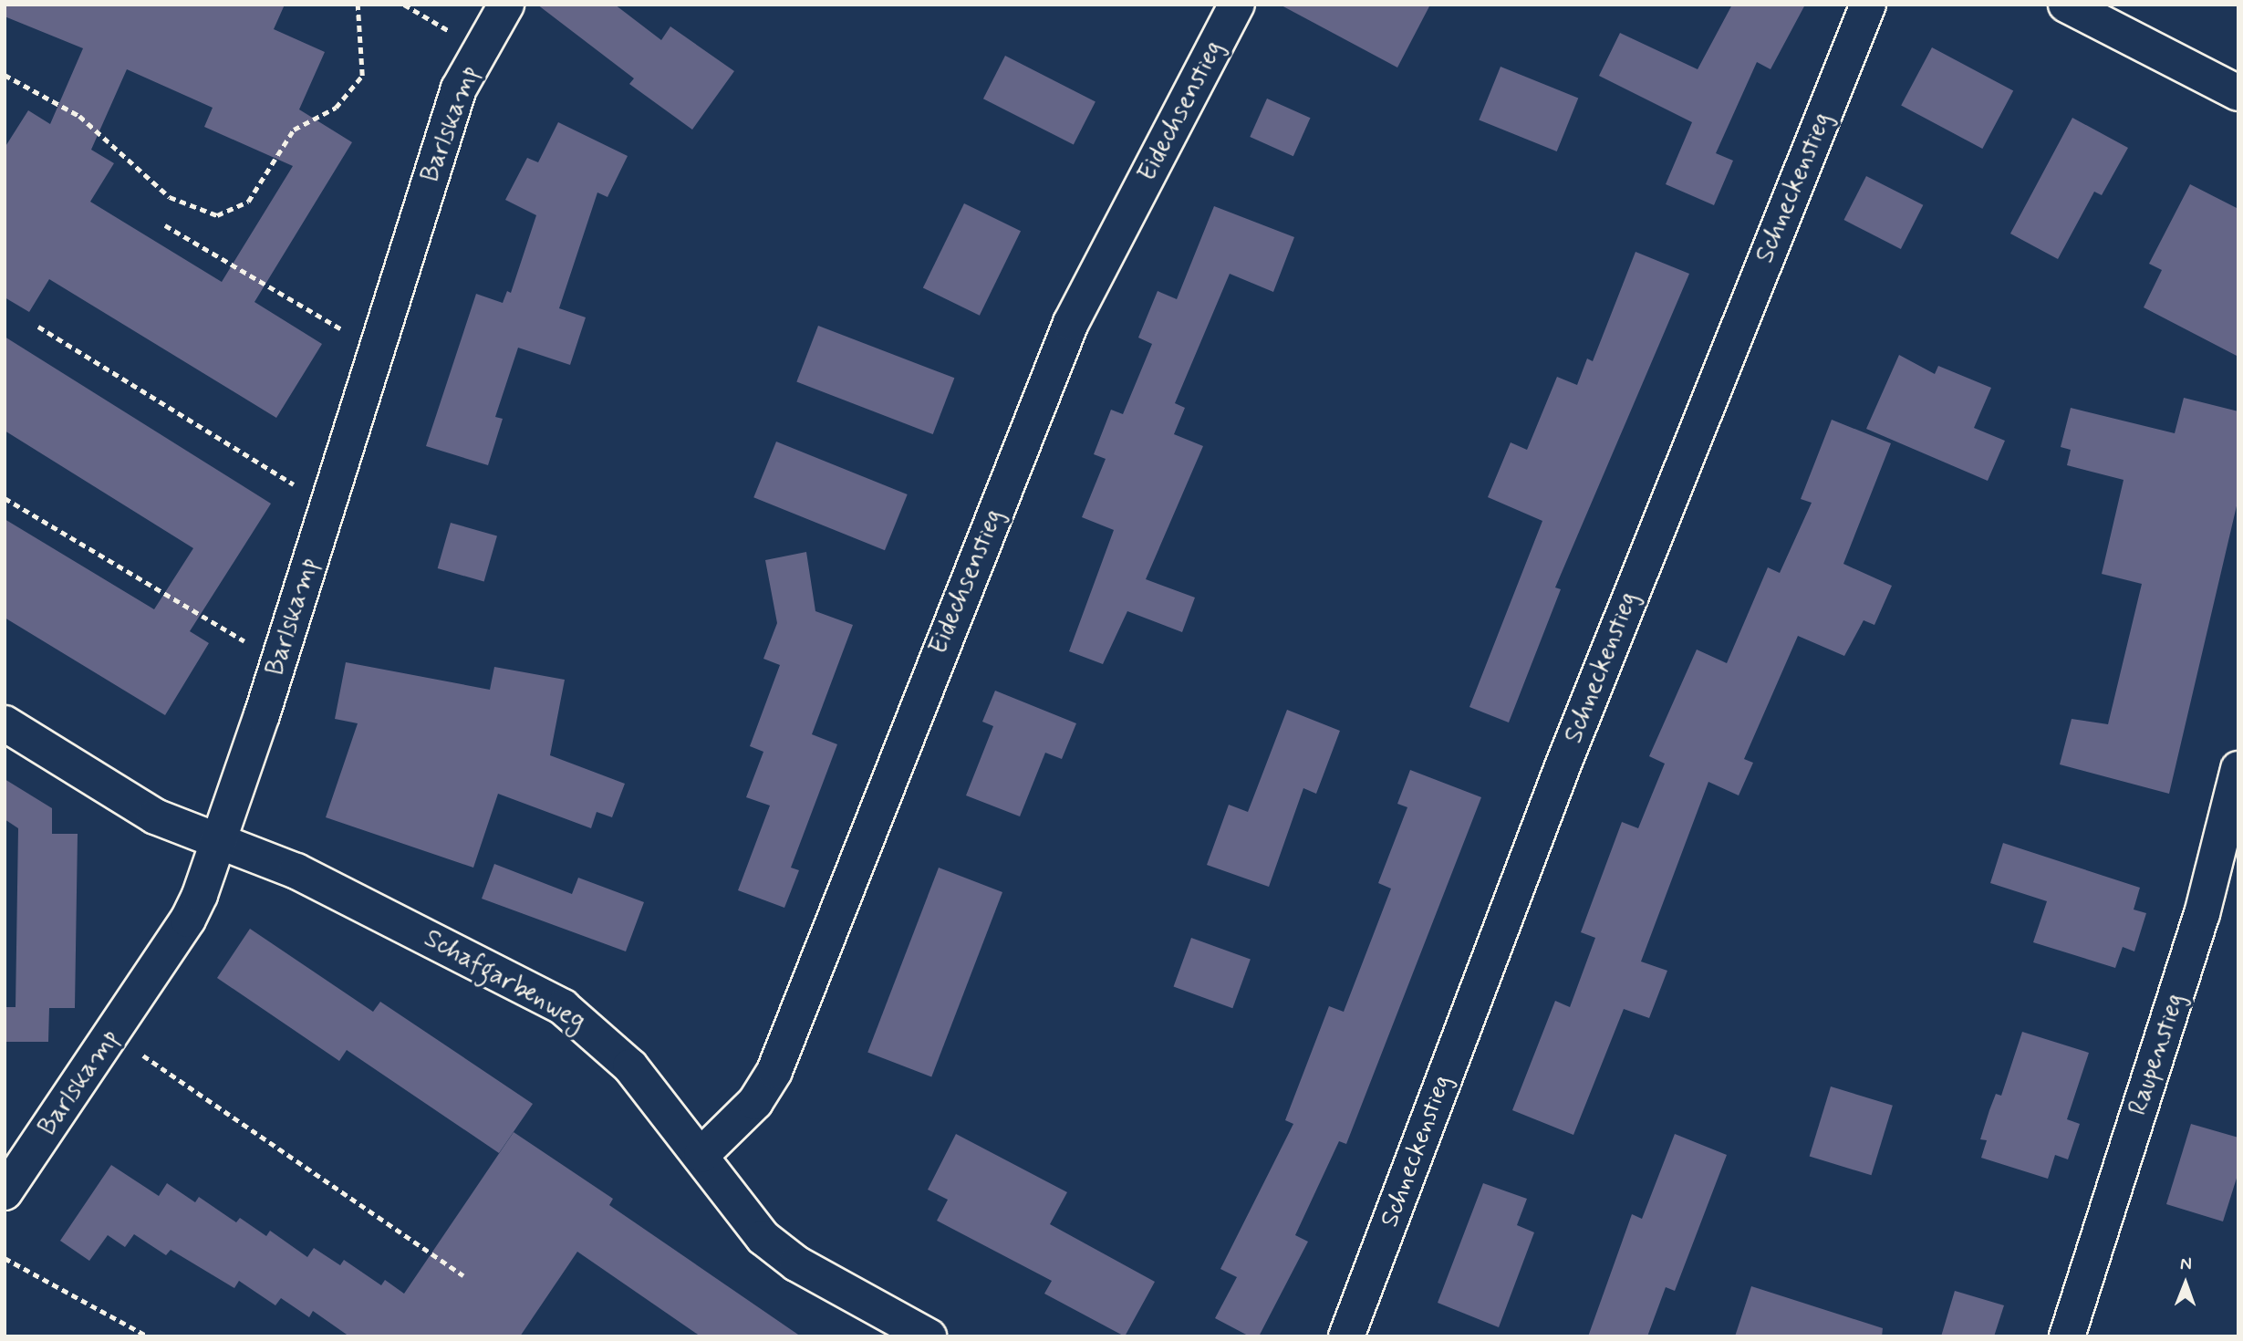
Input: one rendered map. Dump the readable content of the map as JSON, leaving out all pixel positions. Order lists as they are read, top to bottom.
{
  "streets": {
    "street": [
      "Eidechsenstieg",
      "Barlskamp",
      "Schneckenstieg",
      "Schafgarbenweg",
      "Raupenstieg"
    ]
  },
  "crossings": [
    ["Eidechsenstieg", "Schafgarbenweg"],
    ["Barlskamp", "Schafgarbenweg"]
  ],
  "north": "top"
}
